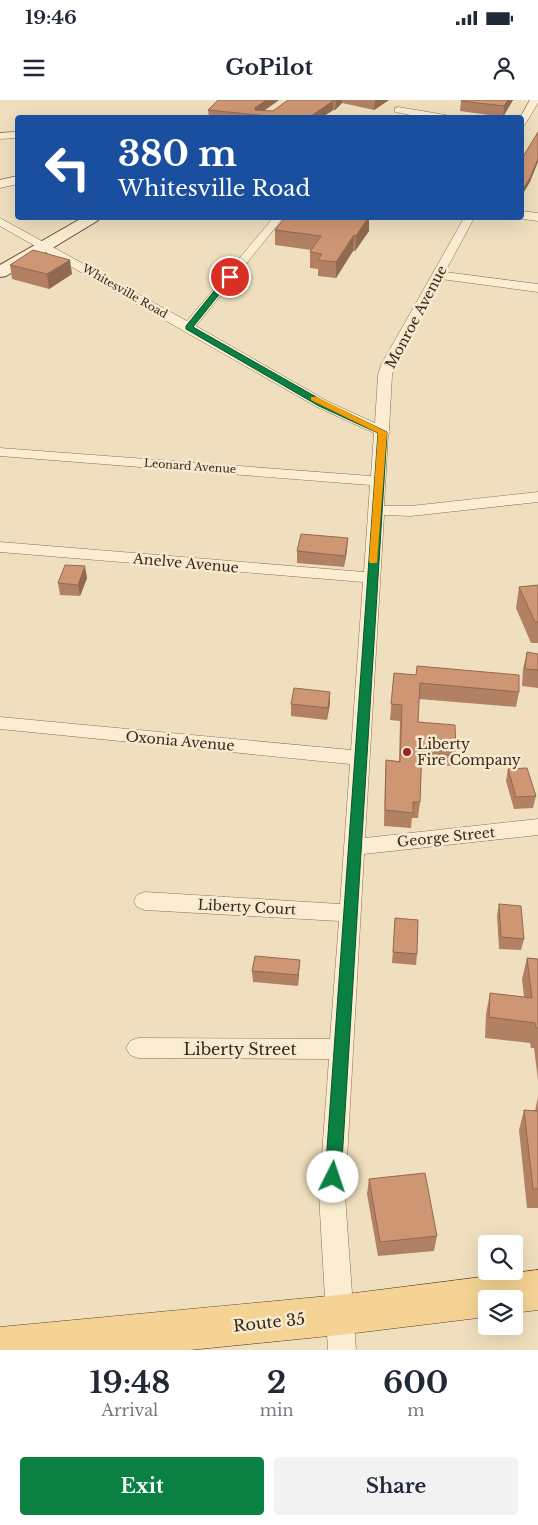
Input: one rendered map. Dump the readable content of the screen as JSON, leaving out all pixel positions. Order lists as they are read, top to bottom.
{
  "streets": {
    "main road": ["Route 35"],
    "street": [
      "Whitesville Road",
      "Monroe Avenue",
      "Leonard Avenue",
      "Anelve Avenue",
      "Oxonia Avenue",
      "George Street",
      "Liberty Court",
      "Liberty Street"
    ]
  },
  "crossings": [
    ["Whitesville Road", "Monroe Avenue"],
    ["Monroe Avenue", "Leonard Avenue"],
    ["Monroe Avenue", "Anelve Avenue"],
    ["Monroe Avenue", "Oxonia Avenue"],
    ["Monroe Avenue", "George Street"],
    ["Monroe Avenue", "Liberty Court"],
    ["Monroe Avenue", "Liberty Street"],
    ["Monroe Avenue", "Route 35"]
  ],
  "places": ["Liberty Fire Company"],
  "page": {
    "status": "19:46",
    "header": "GoPilot",
    "turn": ["380 m", "Whitesville Road"],
    "eta": [
      "19:48",
      "Arrival",
      "2",
      "min",
      "600",
      "m"
    ],
    "buttons": ["Exit", "Share"]
  }
}
